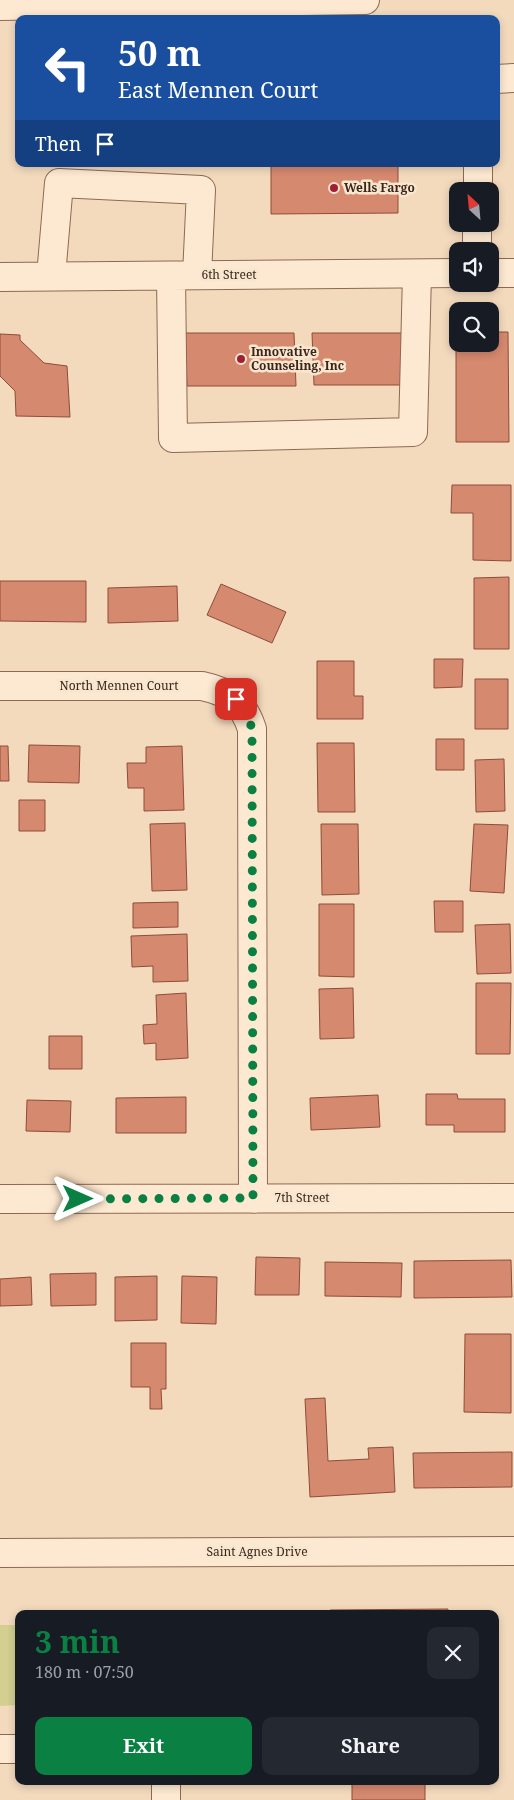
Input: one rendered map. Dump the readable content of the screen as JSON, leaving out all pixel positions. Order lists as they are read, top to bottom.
{
  "streets": {
    "street": [
      "6th Street",
      "North Mennen Court",
      "7th Street",
      "Saint Agnes Drive"
    ]
  },
  "crossings": [
    ["North Mennen Court", "7th Street"]
  ],
  "places": ["Wells Fargo", "Innovative Counseling, Inc"],
  "north": "top left",
  "page": {
    "turn": ["50 m", "East Mennen Court"],
    "then": "Then",
    "heading": ["3 min", "180 m · 07:50"],
    "buttons": ["Exit", "Share"]
  }
}
